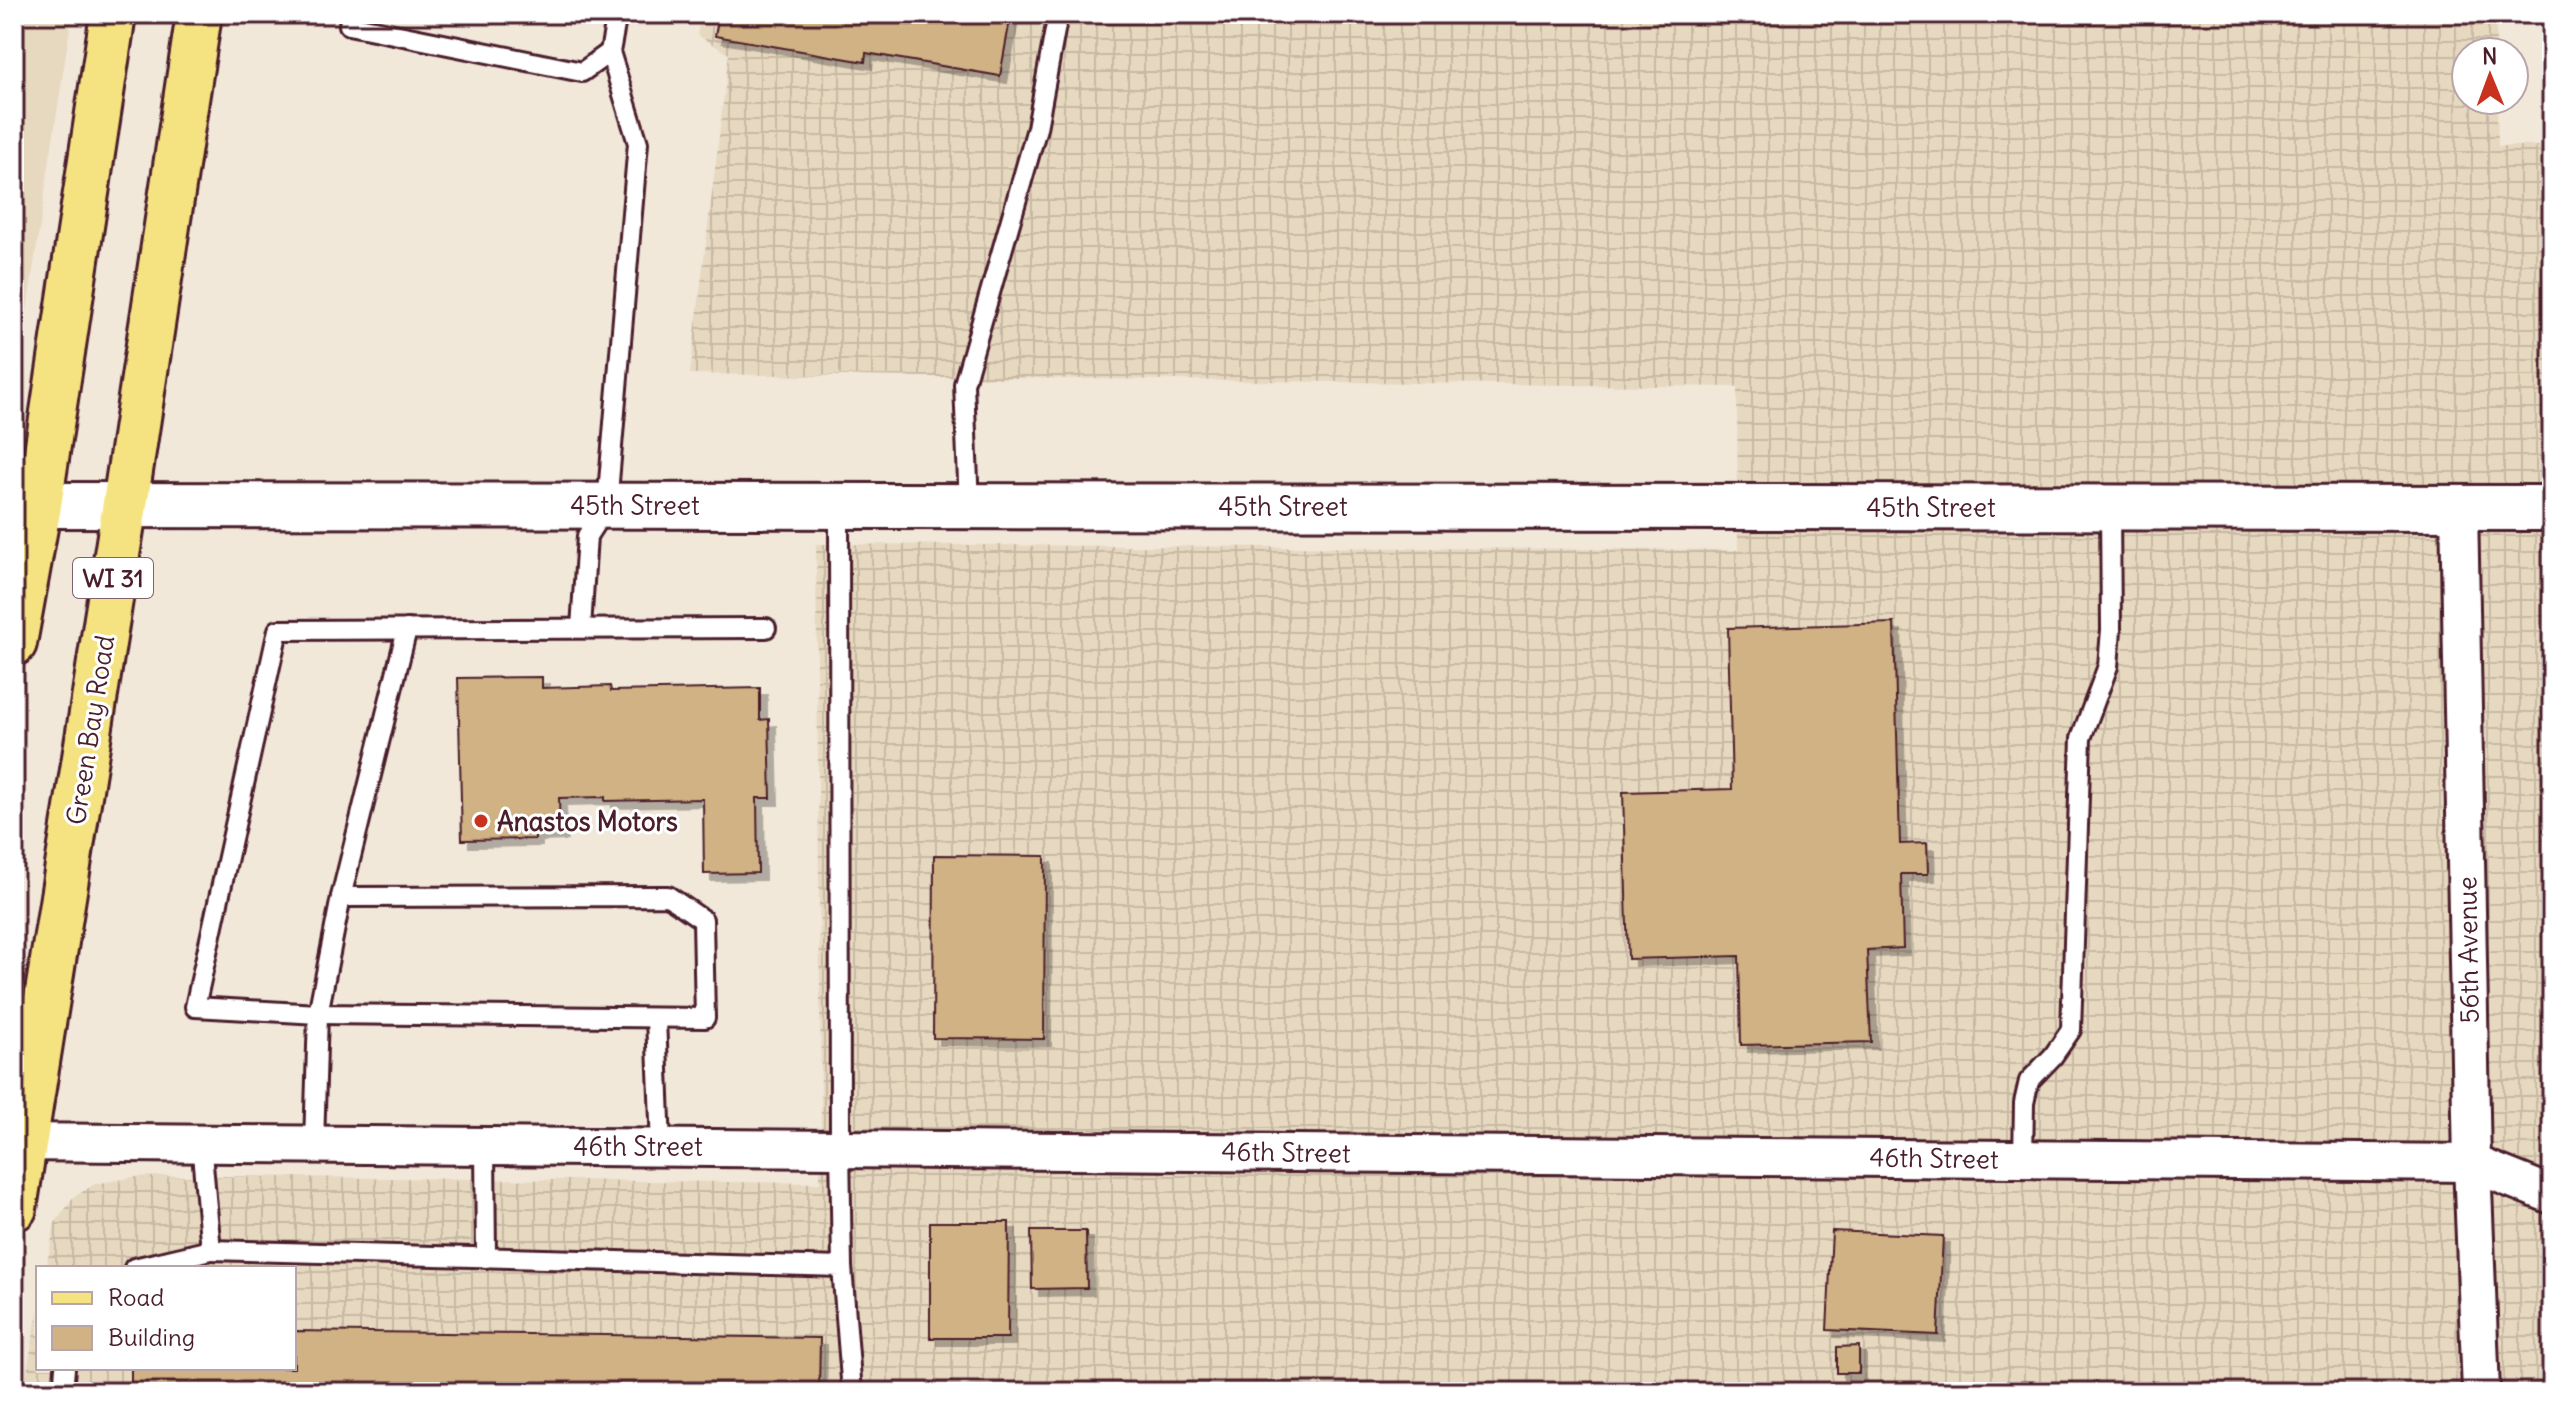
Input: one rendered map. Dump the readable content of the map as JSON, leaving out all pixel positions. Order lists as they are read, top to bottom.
{
  "streets": {
    "main road": ["WI 31", "Green Bay Road"],
    "street": ["45th Street", "56th Avenue", "46th Street"]
  },
  "crossings": [
    ["45th Street", "Green Bay Road"],
    ["45th Street", "56th Avenue"],
    ["Green Bay Road", "46th Street"],
    ["56th Avenue", "46th Street"]
  ],
  "places": ["Anastos Motors"],
  "legend": ["Road", "Building"],
  "north": "top"
}
